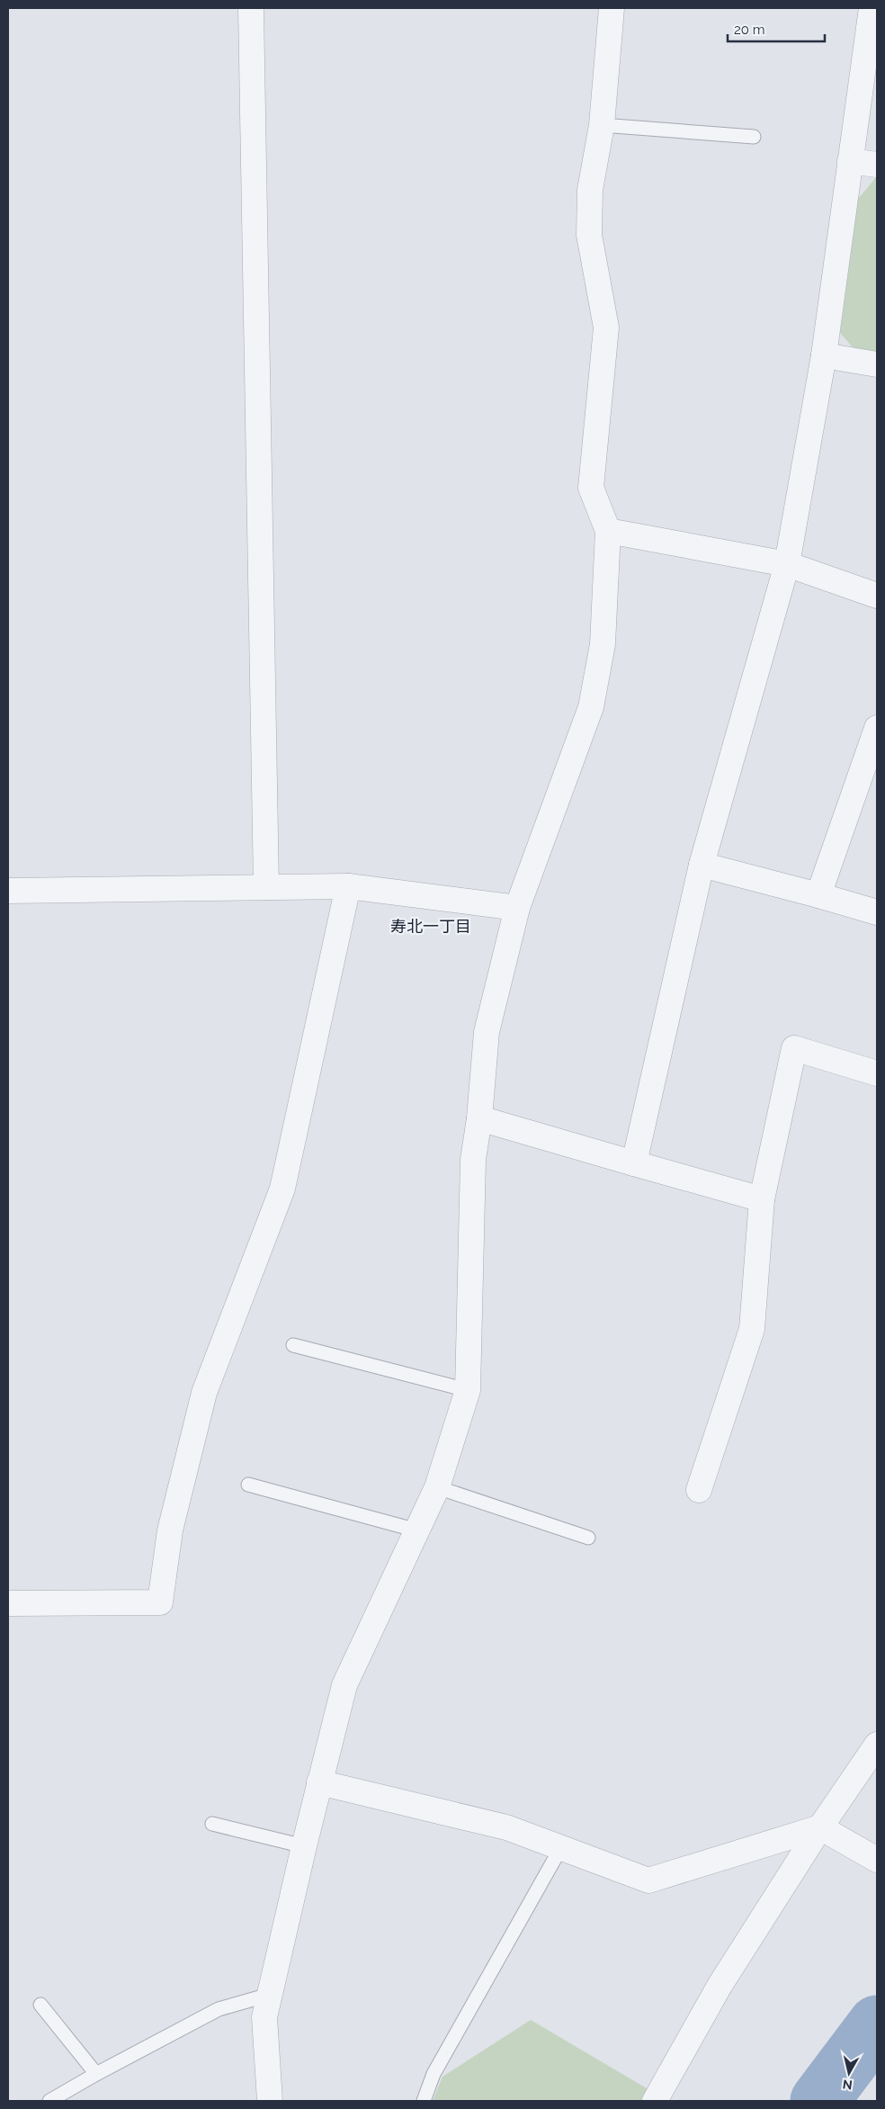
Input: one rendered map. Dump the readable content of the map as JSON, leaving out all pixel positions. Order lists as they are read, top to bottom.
{
  "districts": ["寿北一丁目"],
  "scale_bar": "20 m",
  "north": "bottom"
}
